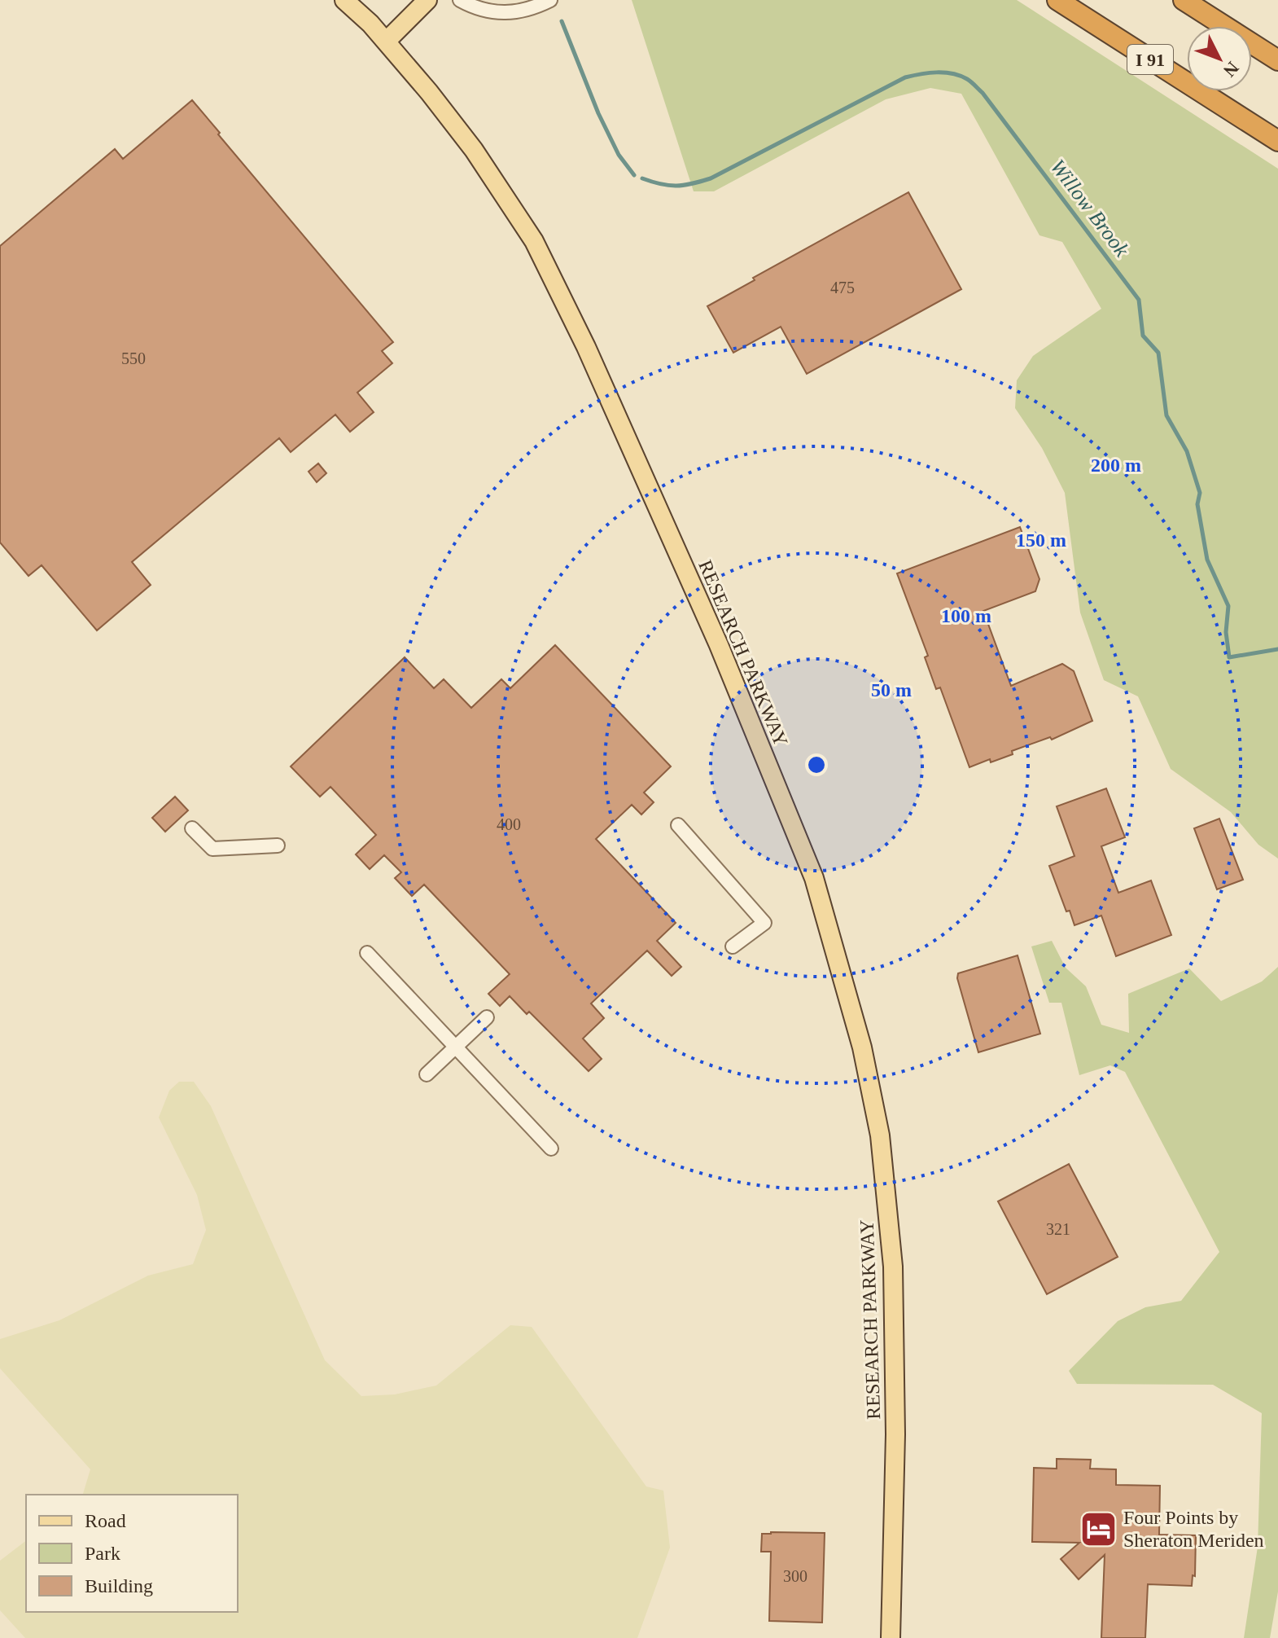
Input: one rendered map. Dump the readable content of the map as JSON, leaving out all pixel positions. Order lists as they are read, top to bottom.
{
  "streets": {
    "highway": ["I 91"],
    "main road": ["RESEARCH PARKWAY"]
  },
  "water": ["Willow Brook"],
  "places": {
    "hotel": ["Four Points by Sheraton Meriden"]
  },
  "house_numbers": [
    "475",
    "550",
    "400",
    "321",
    "300"
  ],
  "legend": ["Road", "Park", "Building"],
  "north": "bottom right",
  "rings": [
    "200 m",
    "150 m",
    "100 m",
    "50 m"
  ]
}
